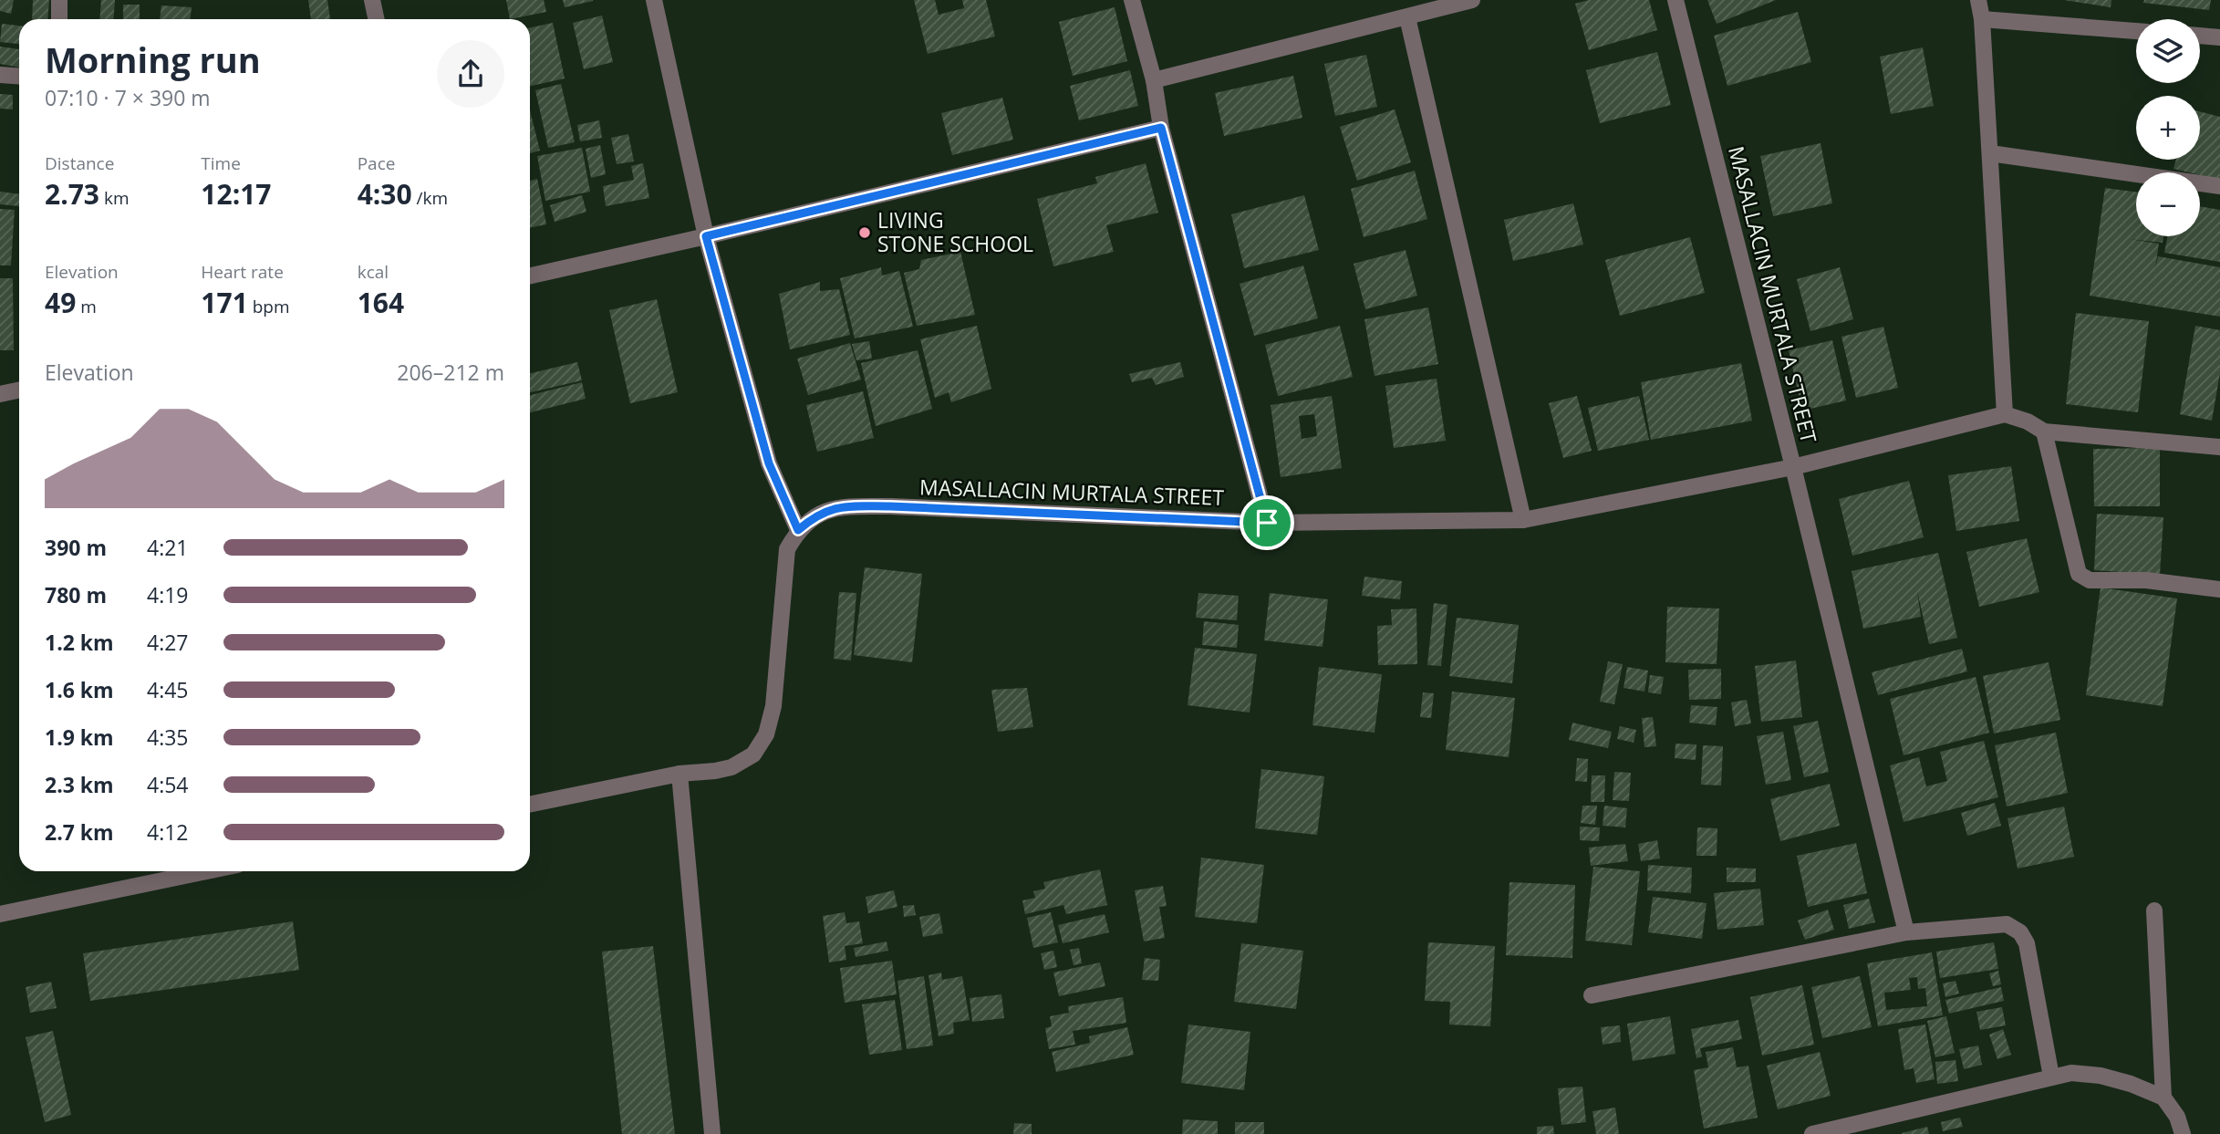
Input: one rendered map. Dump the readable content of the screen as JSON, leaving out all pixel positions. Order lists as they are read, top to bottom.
{
  "streets": {
    "street": ["MASALLACIN MURTALA STREET"]
  },
  "places": ["LIVING STONE SCHOOL"],
  "page": {
    "map_buttons": ["+", "−"],
    "heading": ["Morning run", "07:10 · 7 × 390 m"],
    "stats": [
      ["Distance", "2.73 km"],
      ["Time", "12:17"],
      ["Pace", "4:30 /km"],
      ["Elevation", "49 m"],
      ["Heart rate", "171 bpm"],
      ["kcal", "164"]
    ],
    "chart": ["Elevation", "206–212 m"],
    "list": [
      {
        "name": "390 m",
        "note": "4:21"
      },
      {
        "name": "780 m",
        "note": "4:19"
      },
      {
        "name": "1.2 km",
        "note": "4:27"
      },
      {
        "name": "1.6 km",
        "note": "4:45"
      },
      {
        "name": "1.9 km",
        "note": "4:35"
      },
      {
        "name": "2.3 km",
        "note": "4:54"
      },
      {
        "name": "2.7 km",
        "note": "4:12"
      }
    ]
  }
}
